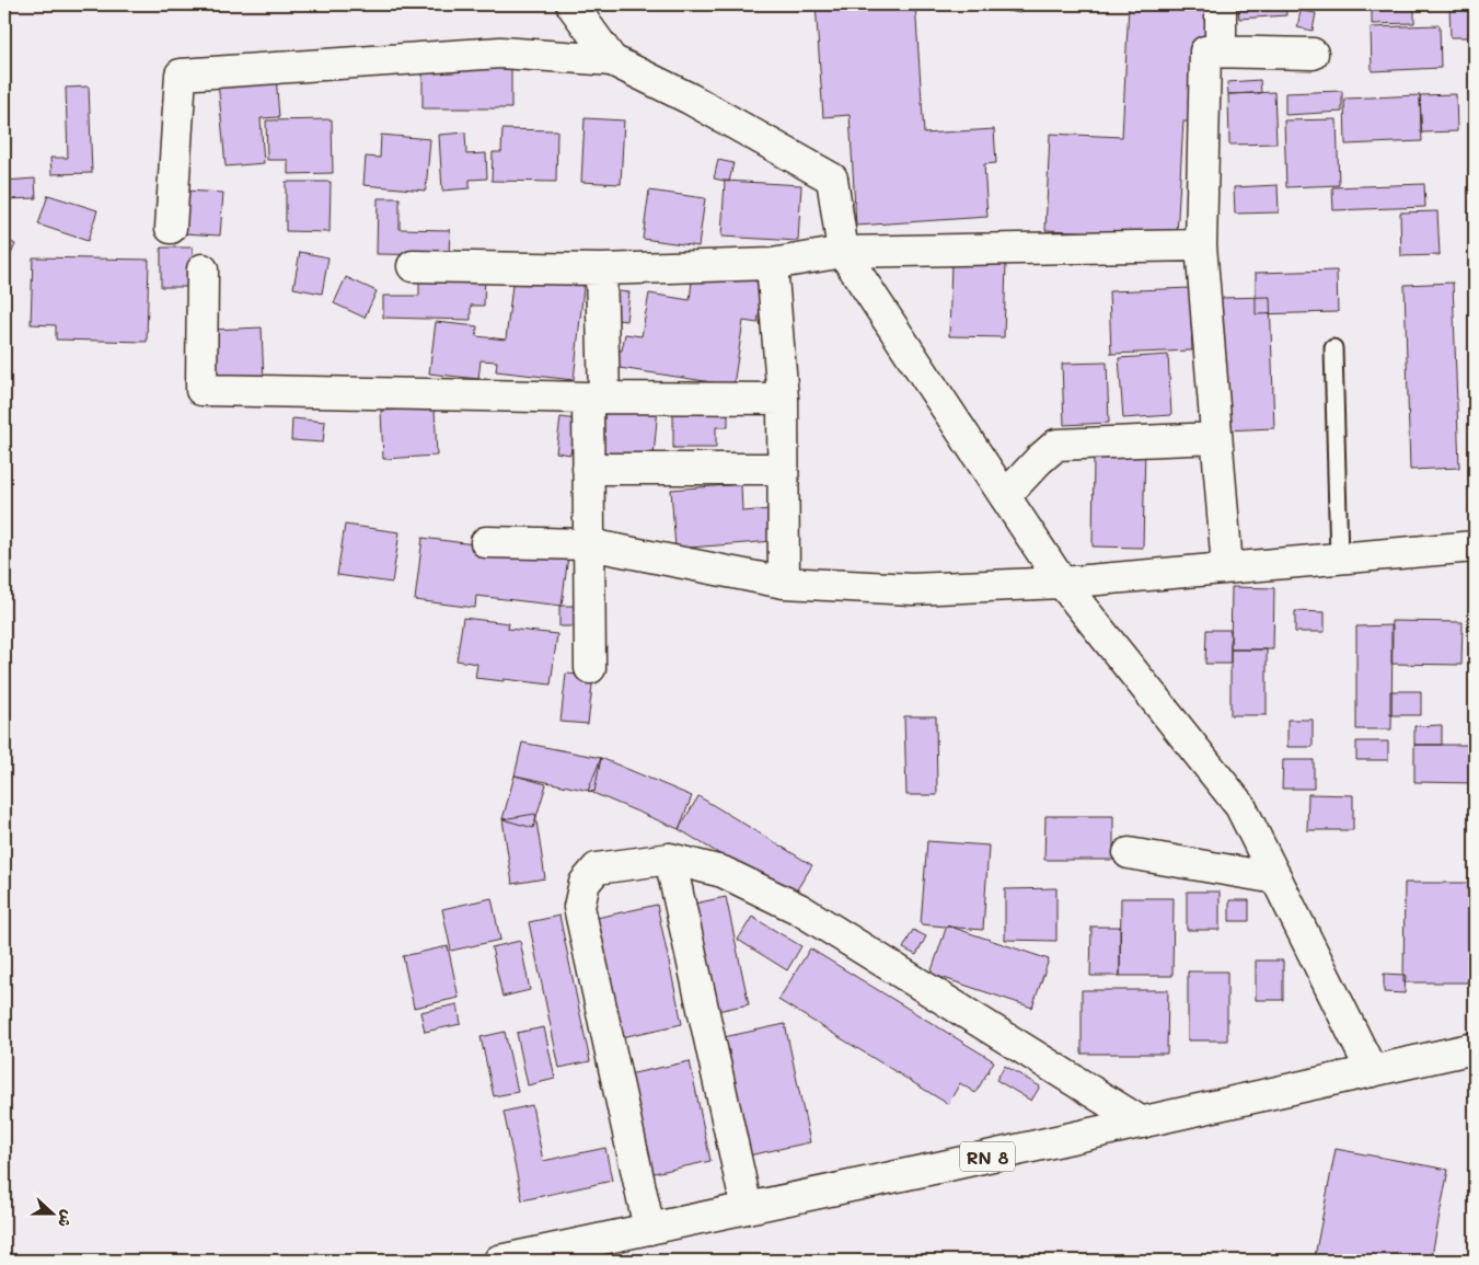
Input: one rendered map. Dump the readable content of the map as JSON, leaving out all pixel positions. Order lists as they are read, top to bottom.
{
  "streets": {
    "street": ["RN 8"]
  },
  "north": "right"
}
